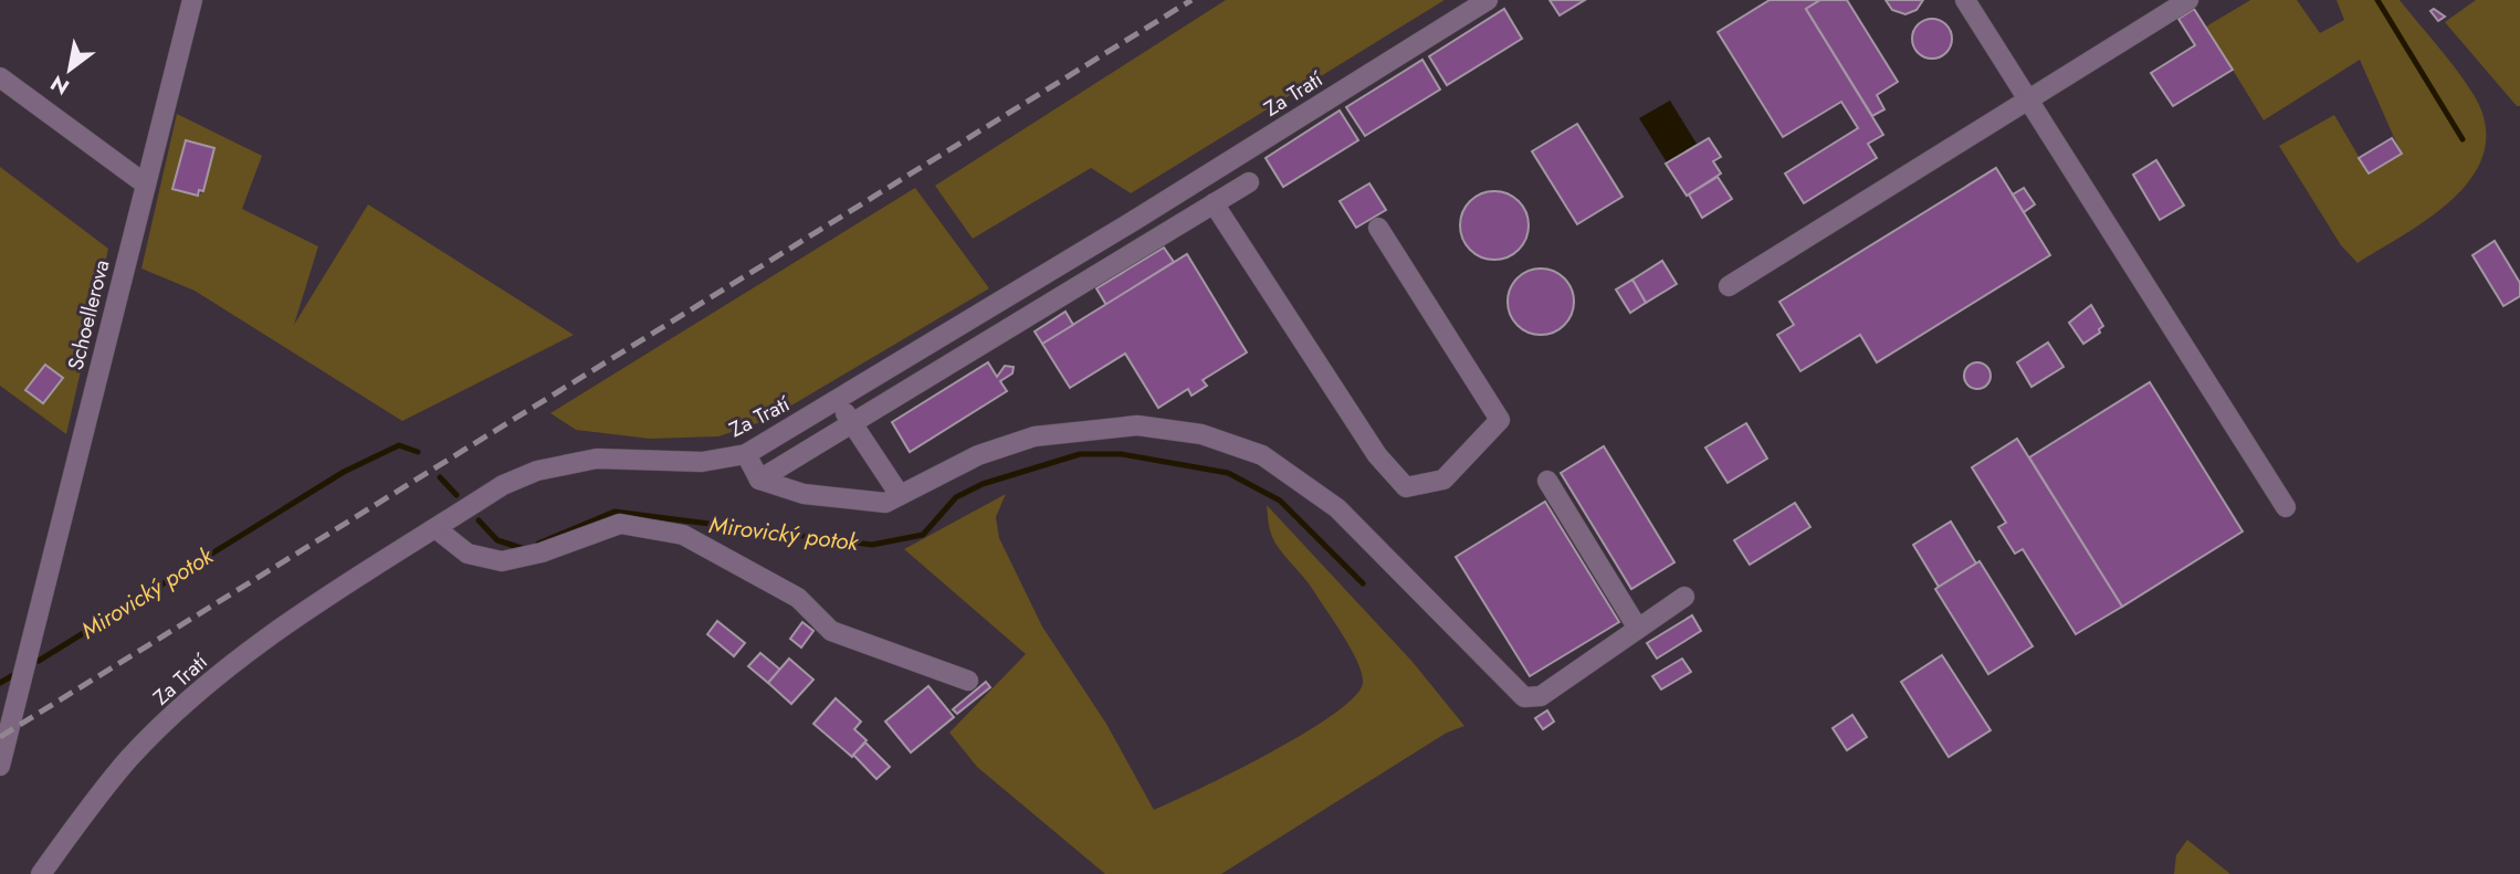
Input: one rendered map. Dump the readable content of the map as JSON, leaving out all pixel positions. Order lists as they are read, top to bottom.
{
  "streets": {
    "street": ["Za Tratí", "Schoellerova"]
  },
  "water": ["Mirovický potok"],
  "north": "bottom left"
}
